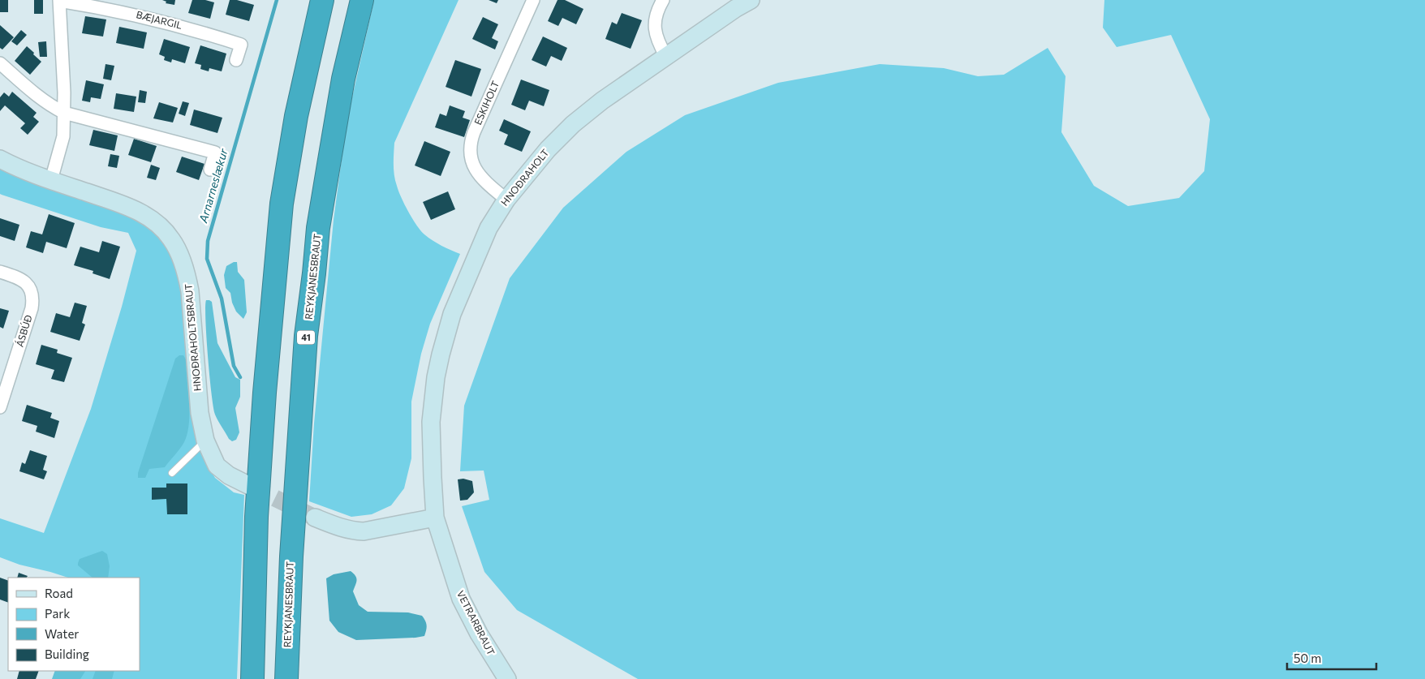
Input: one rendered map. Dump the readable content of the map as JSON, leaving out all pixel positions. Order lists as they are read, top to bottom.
{
  "streets": {
    "highway": ["REYKJANESBRAUT", "41"],
    "street": [
      "BÆJARGIL",
      "ESKIHOLT",
      "HNOÐRAHOLT",
      "ÁSBÚÐ",
      "HNOÐRAHOLTSBRAUT",
      "VETRARBRAUT"
    ]
  },
  "crossings": [
    ["BÆJARGIL", "HNOÐRAHOLTSBRAUT"],
    ["ESKIHOLT", "HNOÐRAHOLT"],
    ["HNOÐRAHOLT", "VETRARBRAUT"]
  ],
  "water": ["Arnarneslækur"],
  "legend": [
    "Road",
    "Park",
    "Water",
    "Building"
  ],
  "scale_bar": "50 m"
}
